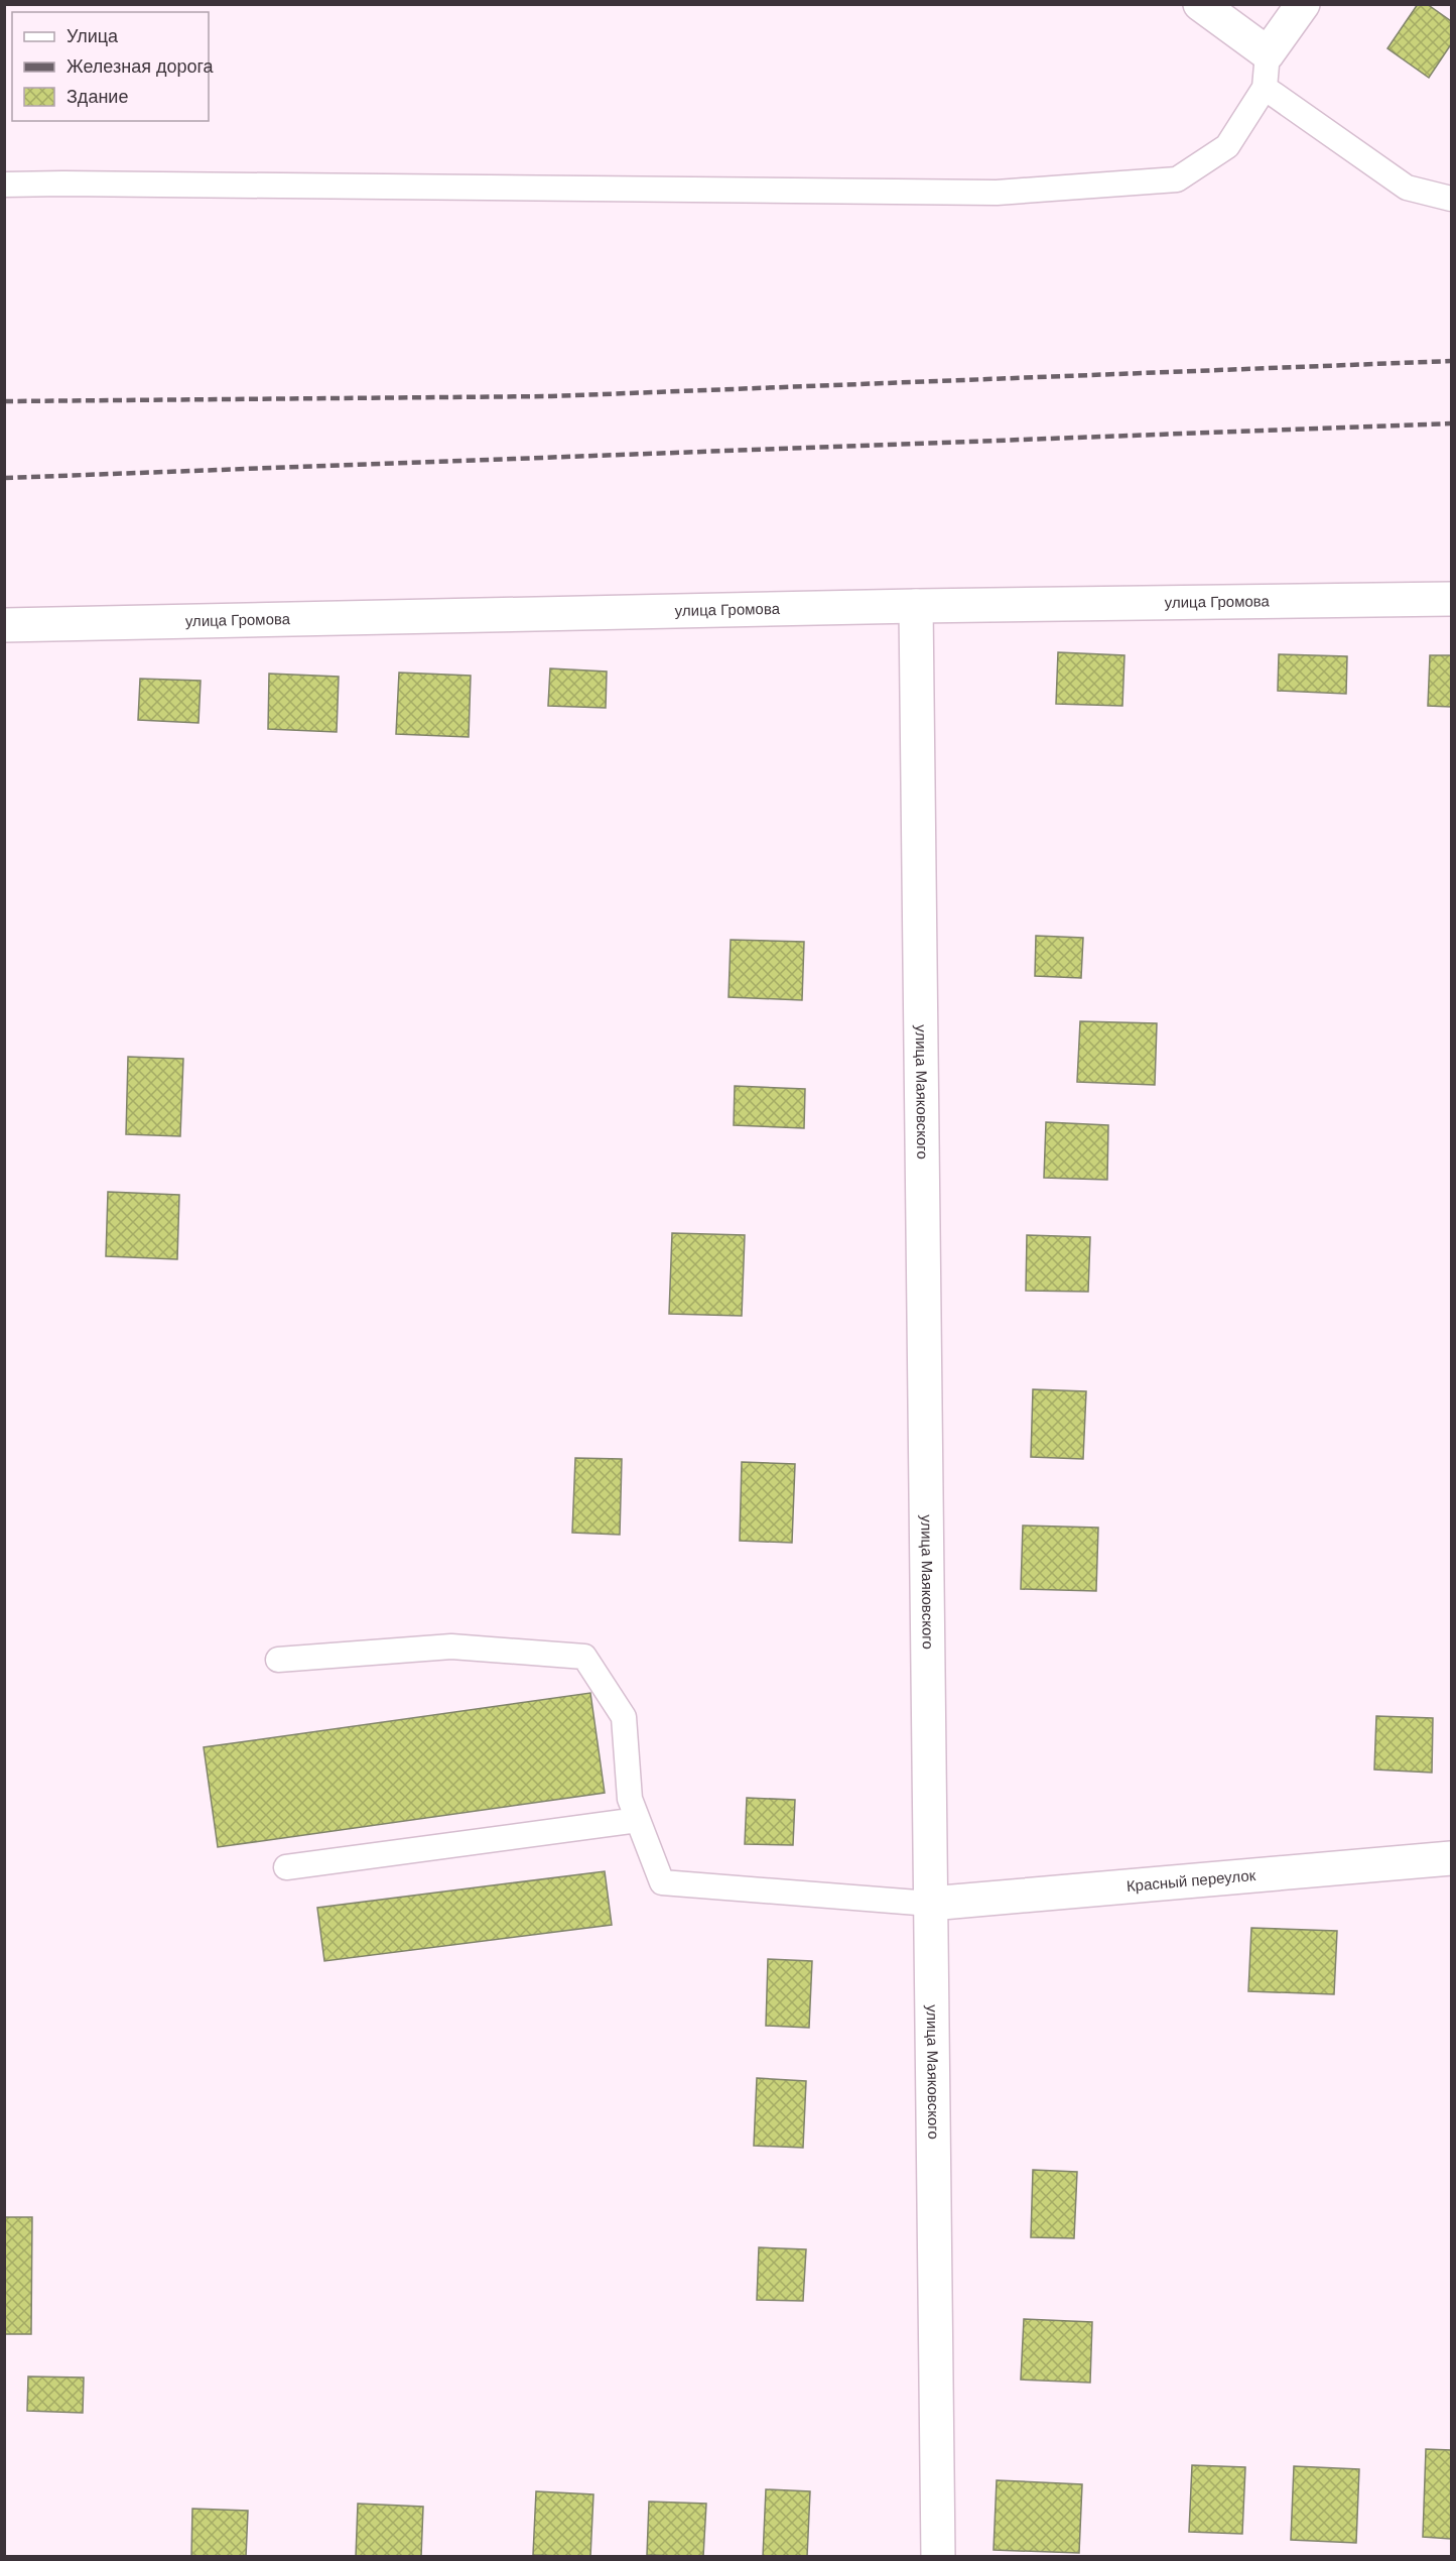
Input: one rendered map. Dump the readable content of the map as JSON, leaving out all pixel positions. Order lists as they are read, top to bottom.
{
  "streets": {
    "street": ["улица Громова", "улица Маяковского", "Красный переулок"]
  },
  "crossings": [
    ["улица Громова", "улица Маяковского"],
    ["улица Маяковского", "Красный переулок"]
  ],
  "legend": ["Улица", "Железная дорога", "Здание"]
}
